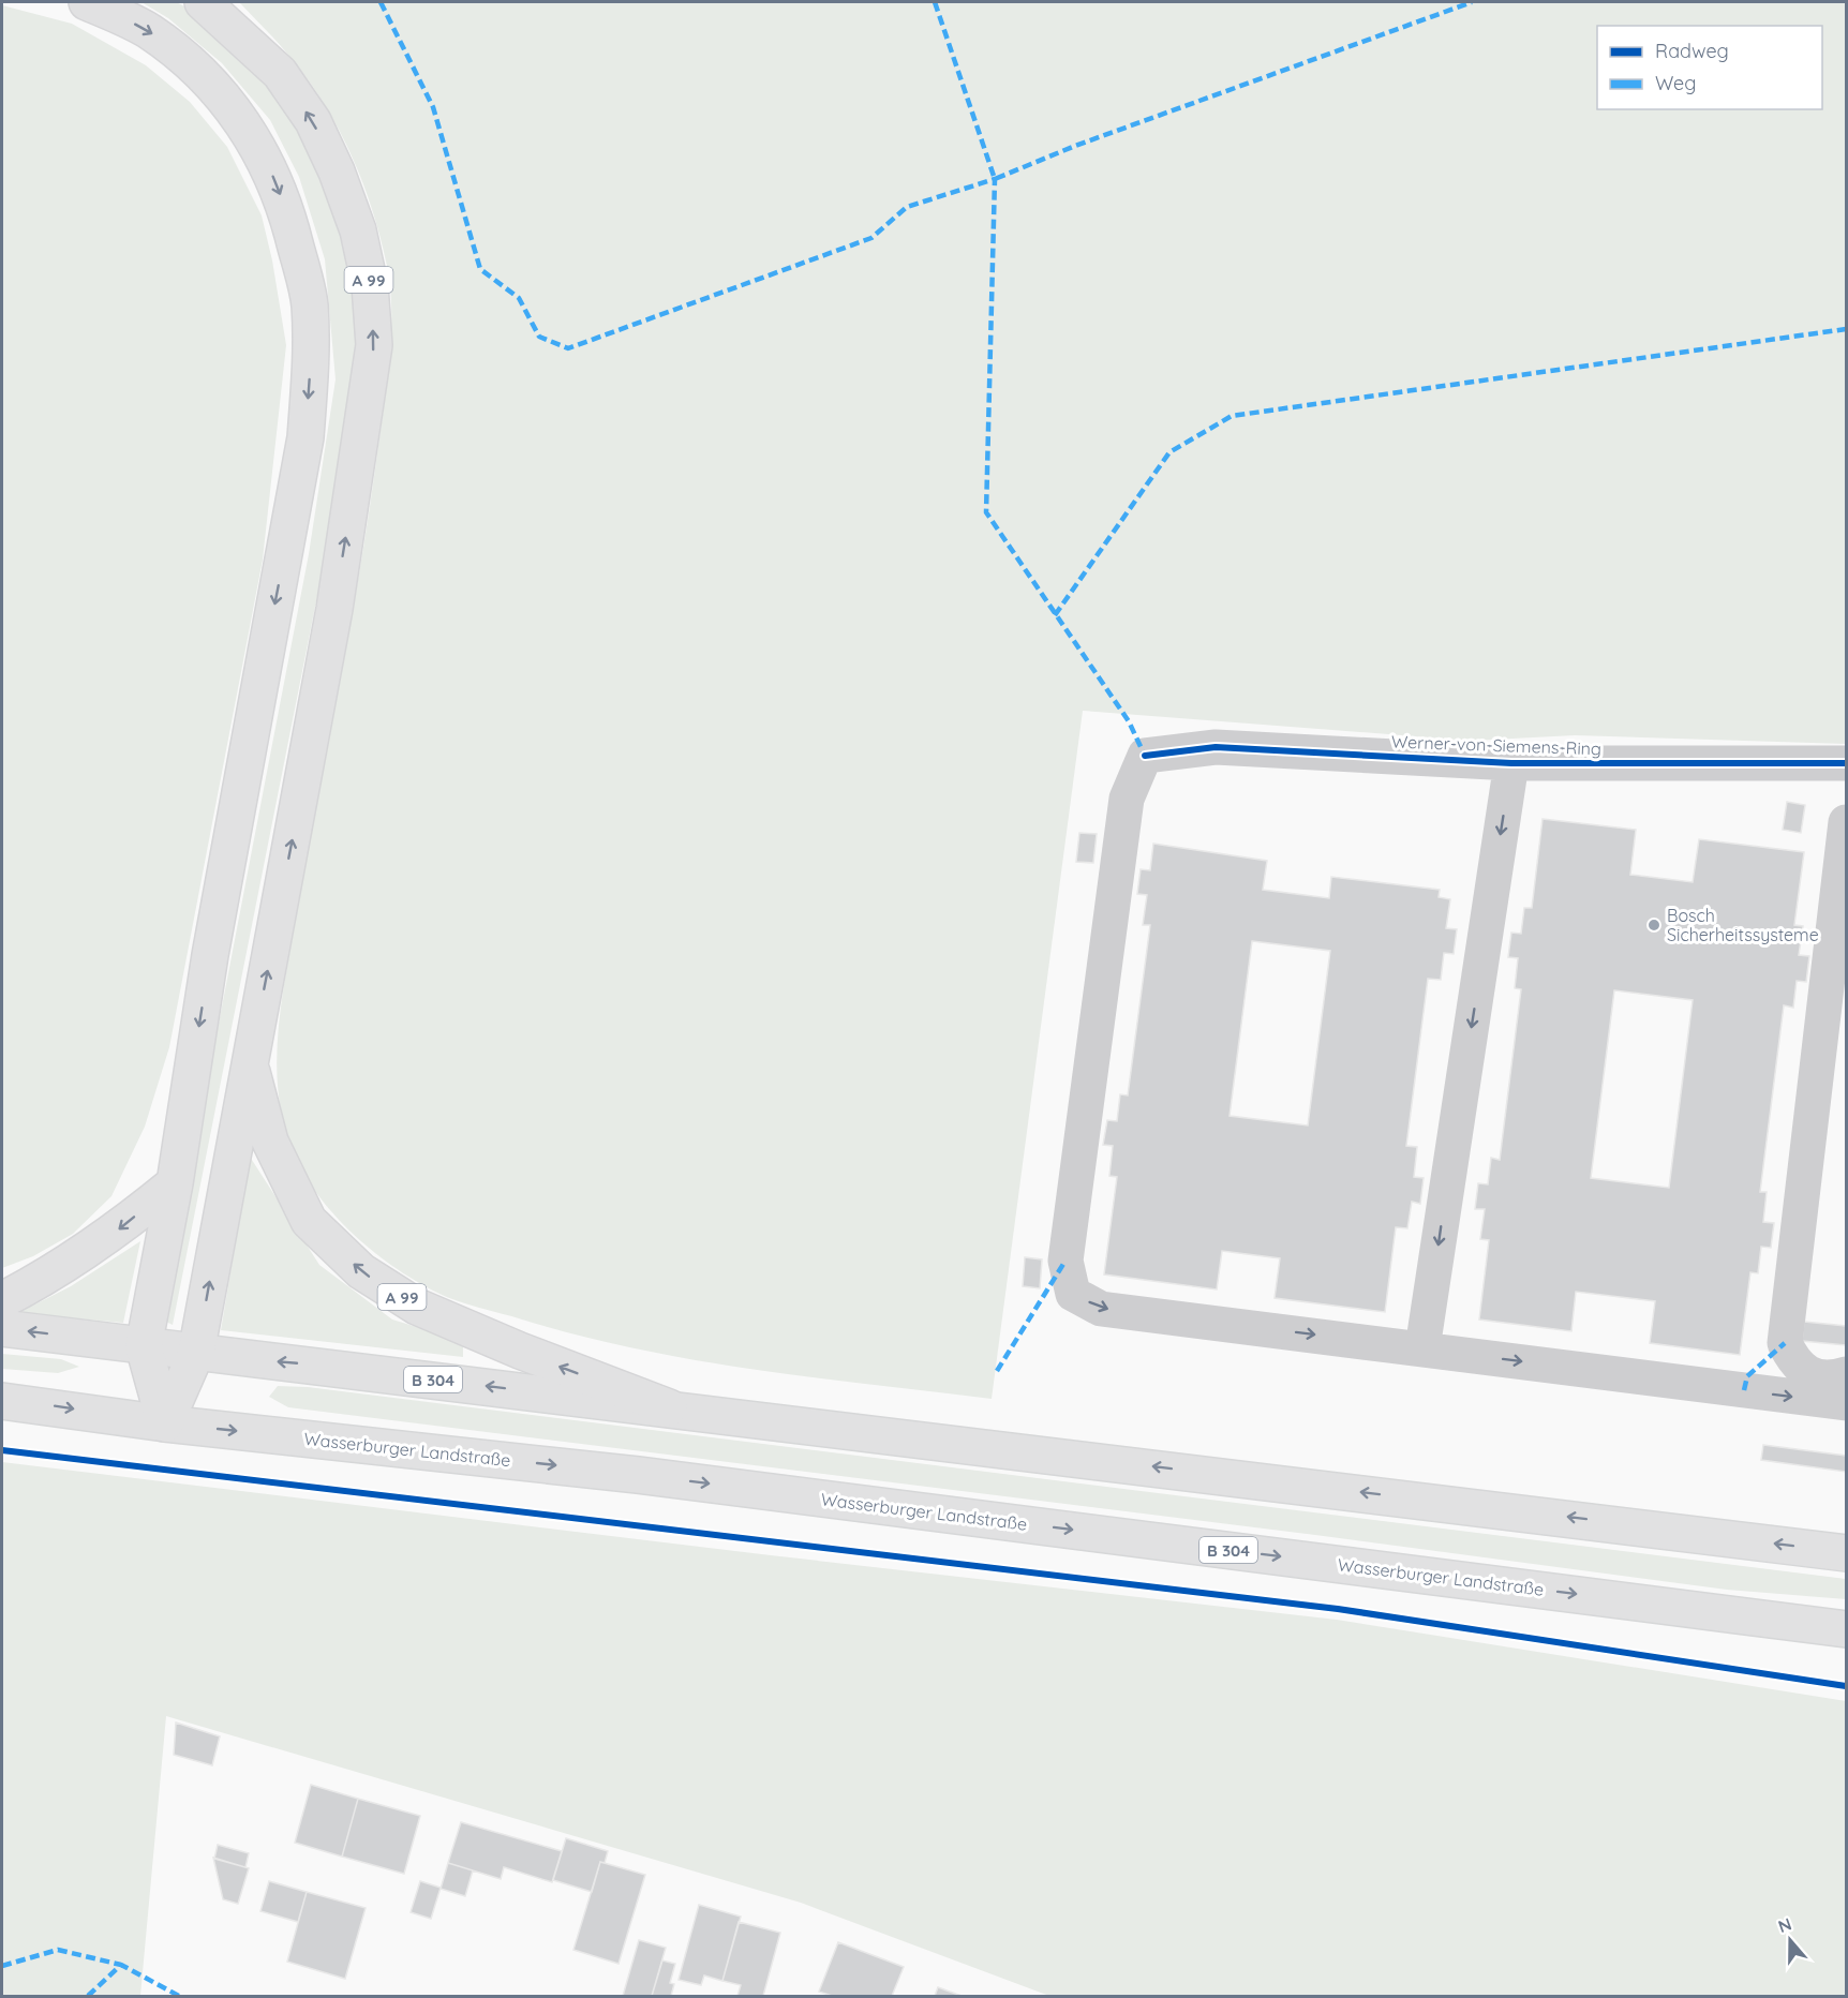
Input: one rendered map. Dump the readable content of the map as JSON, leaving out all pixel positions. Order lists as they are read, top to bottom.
{
  "streets": {
    "main road": ["A 99", "B 304", "Wasserburger Landstraße"],
    "street": ["Werner-von-Siemens-Ring"]
  },
  "crossings": [
    ["A 99", "B 304"],
    ["A 99", "Wasserburger Landstraße"]
  ],
  "places": ["Bosch Sicherheitssysteme"],
  "legend": ["Radweg", "Weg"],
  "north": "top"
}
